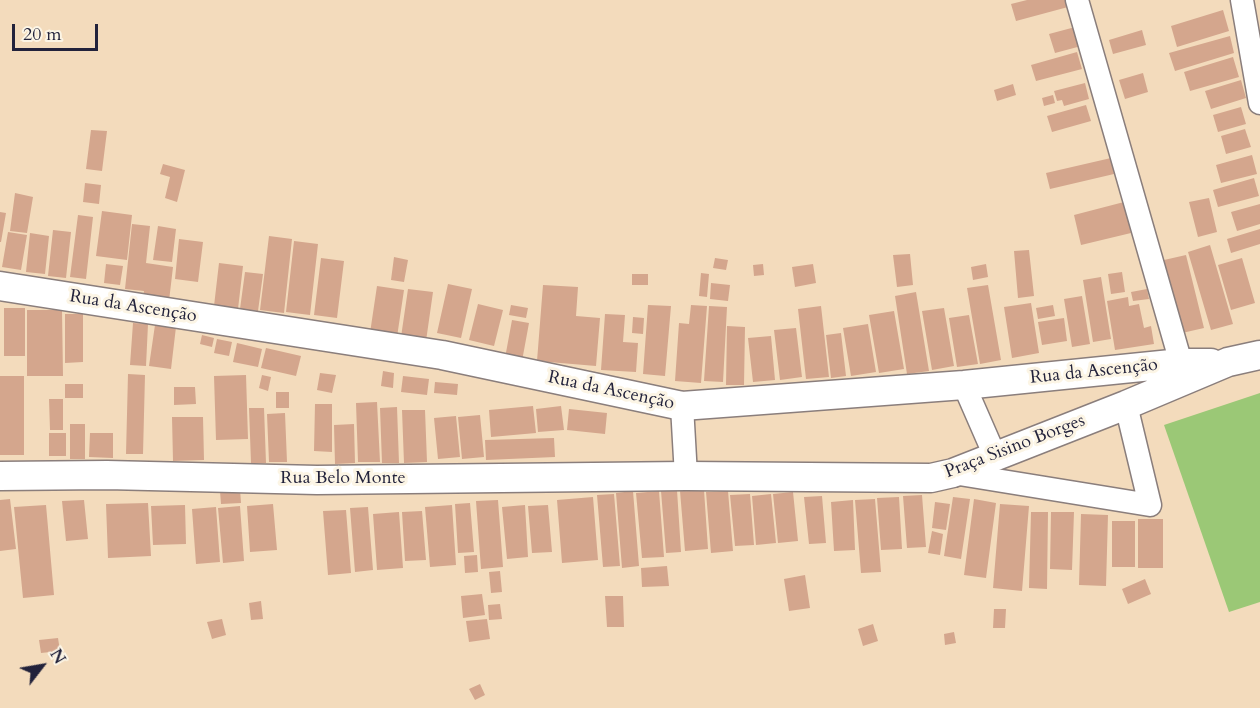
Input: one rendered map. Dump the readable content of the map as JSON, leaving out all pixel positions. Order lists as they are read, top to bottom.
{
  "streets": {
    "street": ["Rua da Ascenção", "Praça Sisino Borges", "Rua Belo Monte"]
  },
  "crossings": [
    ["Rua da Ascenção", "Praça Sisino Borges"],
    ["Praça Sisino Borges", "Rua Belo Monte"]
  ],
  "scale_bar": "20 m",
  "north": "top right"
}
